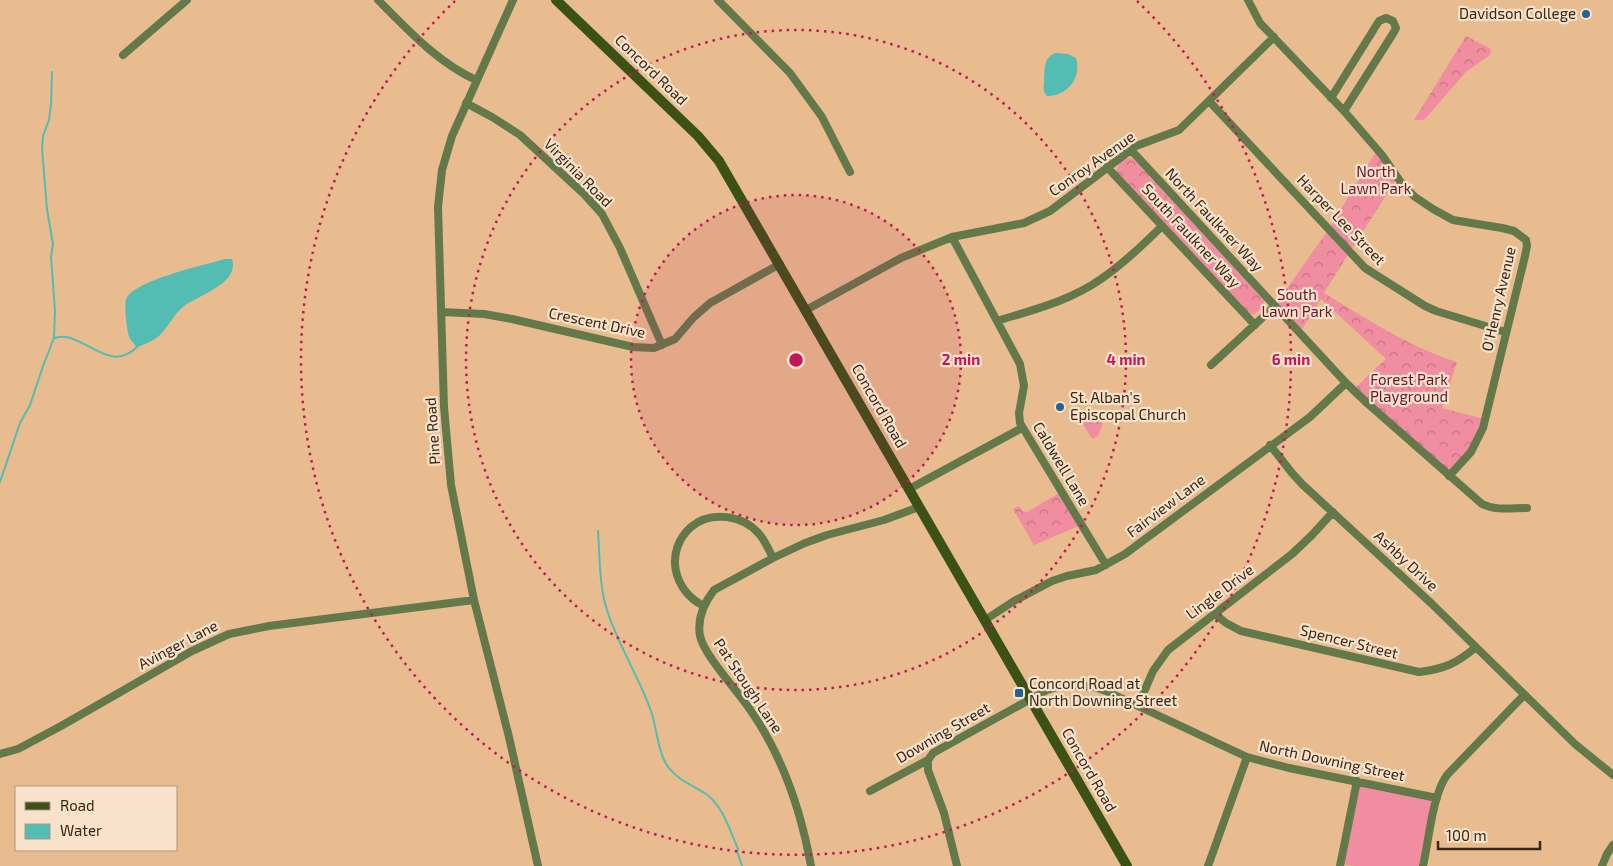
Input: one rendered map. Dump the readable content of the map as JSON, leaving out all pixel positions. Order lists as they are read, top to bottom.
{
  "streets": {
    "main road": ["Concord Road"],
    "street": [
      "Conroy Avenue",
      "Virginia Road",
      "North Faulkner Way",
      "Harper Lee Street",
      "South Faulkner Way",
      "O'Henry Avenue",
      "Crescent Drive",
      "Pine Road",
      "Caldwell Lane",
      "Fairview Lane",
      "Ashby Drive",
      "Lingle Drive",
      "Spencer Street",
      "Avinger Lane",
      "Pat Stough Lane",
      "Downing Street",
      "North Downing Street"
    ]
  },
  "crossings": [
    ["Concord Road", "Conroy Avenue"],
    ["Concord Road", "Crescent Drive"],
    ["Concord Road", "Fairview Lane"],
    ["Concord Road", "Pat Stough Lane"],
    ["Concord Road", "Downing Street"],
    ["Concord Road", "North Downing Street"],
    ["Conroy Avenue", "North Faulkner Way"],
    ["Conroy Avenue", "Harper Lee Street"],
    ["Conroy Avenue", "South Faulkner Way"],
    ["Conroy Avenue", "O'Henry Avenue"],
    ["Conroy Avenue", "Caldwell Lane"],
    ["Virginia Road", "Crescent Drive"],
    ["Virginia Road", "Pine Road"],
    ["North Faulkner Way", "O'Henry Avenue"],
    ["North Faulkner Way", "Fairview Lane"],
    ["Harper Lee Street", "O'Henry Avenue"],
    ["Crescent Drive", "Pine Road"],
    ["Pine Road", "Avinger Lane"],
    ["Caldwell Lane", "Fairview Lane"],
    ["Fairview Lane", "Ashby Drive"],
    ["Ashby Drive", "Lingle Drive"],
    ["Ashby Drive", "Spencer Street"],
    ["Lingle Drive", "Spencer Street"],
    ["Lingle Drive", "North Downing Street"],
    ["Downing Street", "North Downing Street"]
  ],
  "parks": ["North Lawn Park", "South Lawn Park", "Forest Park Playground"],
  "places": {
    "other": ["Davidson College", "St. Alban's Episcopal Church"],
    "transit": ["Concord Road at North Downing Street"]
  },
  "legend": ["Road", "Water"],
  "scale_bar": "100 m",
  "rings": ["2 min", "4 min", "6 min"]
}
